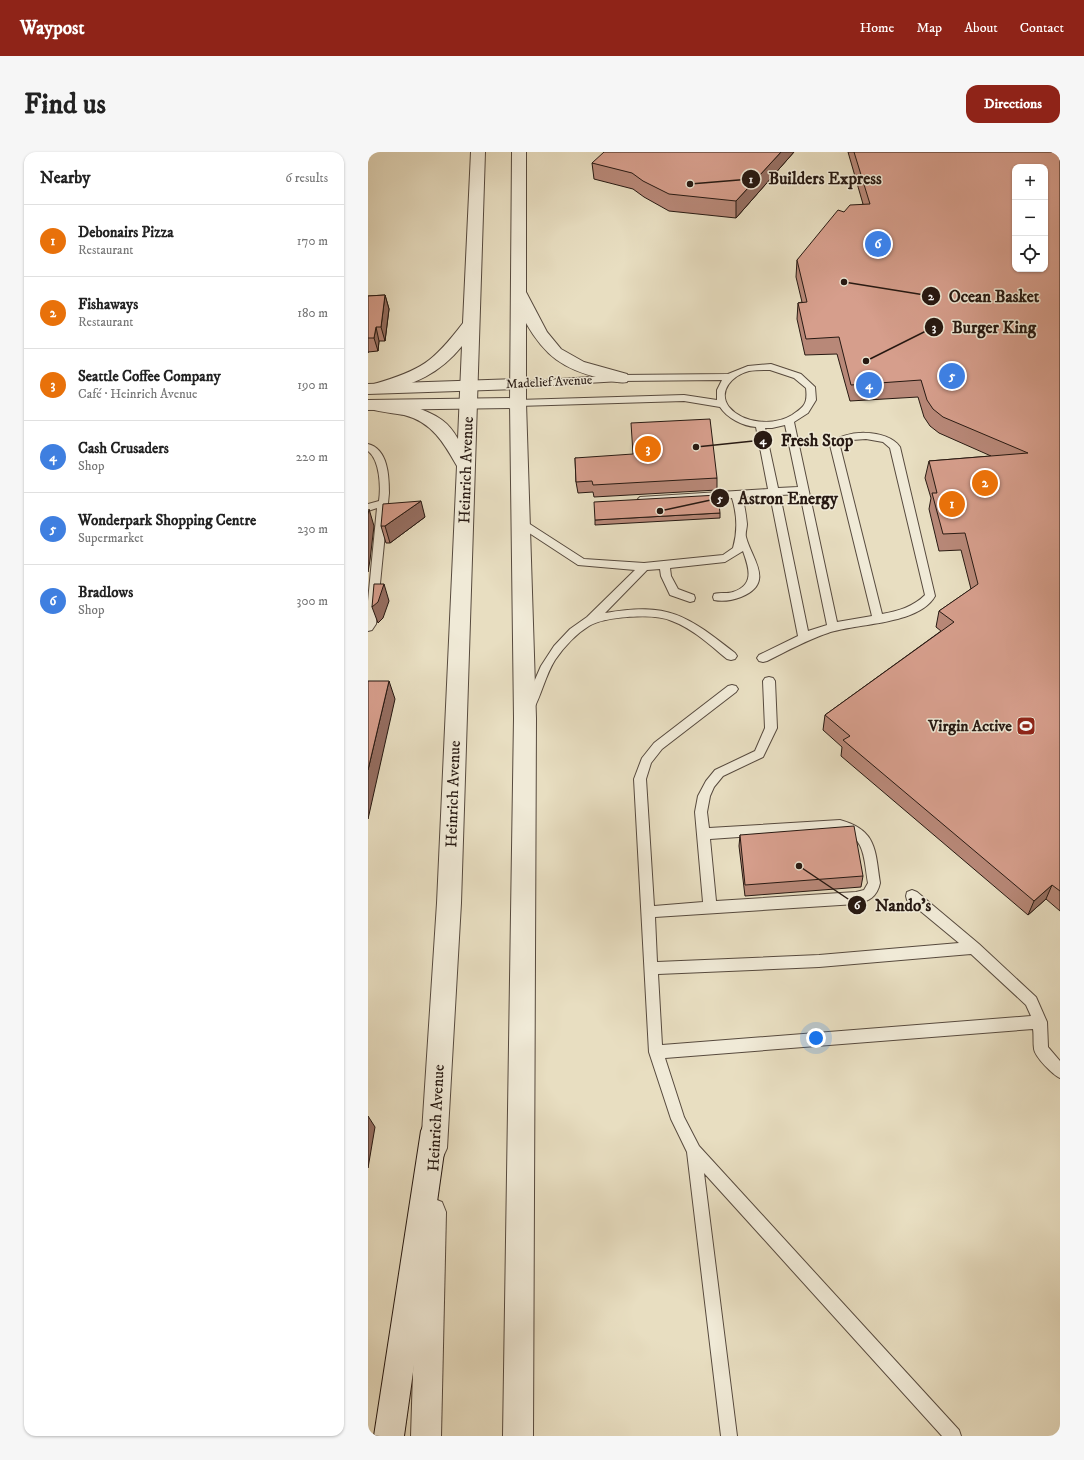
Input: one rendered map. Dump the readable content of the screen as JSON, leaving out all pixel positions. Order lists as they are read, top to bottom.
{
  "streets": {
    "street": ["Madelief Avenue", "Heinrich Avenue"]
  },
  "crossings": [
    ["Madelief Avenue", "Heinrich Avenue"]
  ],
  "places": {
    "other": [
      "Builders Express",
      "Ocean Basket",
      "Burger King",
      "Fresh Stop",
      "Astron Energy",
      "Nando's"
    ],
    "sports": ["Virgin Active"]
  },
  "page": {
    "header": "Waypost",
    "nav": [
      "Home",
      "Map",
      "About",
      "Contact"
    ],
    "buttons": "Directions",
    "title": "Find us",
    "heading": ["Nearby", "6 results"],
    "map_buttons": ["+", "−"],
    "list": [
      {
        "mark": "1",
        "name": "Debonairs Pizza",
        "note": "Restaurant",
        "value": "170 m"
      },
      {
        "mark": "2",
        "name": "Fishaways",
        "note": "Restaurant",
        "value": "180 m"
      },
      {
        "mark": "3",
        "name": "Seattle Coffee Company",
        "note": "Café · Heinrich Avenue",
        "value": "190 m"
      },
      {
        "mark": "4",
        "name": "Cash Crusaders",
        "note": "Shop",
        "value": "220 m"
      },
      {
        "mark": "5",
        "name": "Wonderpark Shopping Centre",
        "note": "Supermarket",
        "value": "230 m"
      },
      {
        "mark": "6",
        "name": "Bradlows",
        "note": "Shop",
        "value": "300 m"
      }
    ],
    "pins": [
      "6",
      "5",
      "4",
      "3",
      "2",
      "1"
    ]
  }
}
